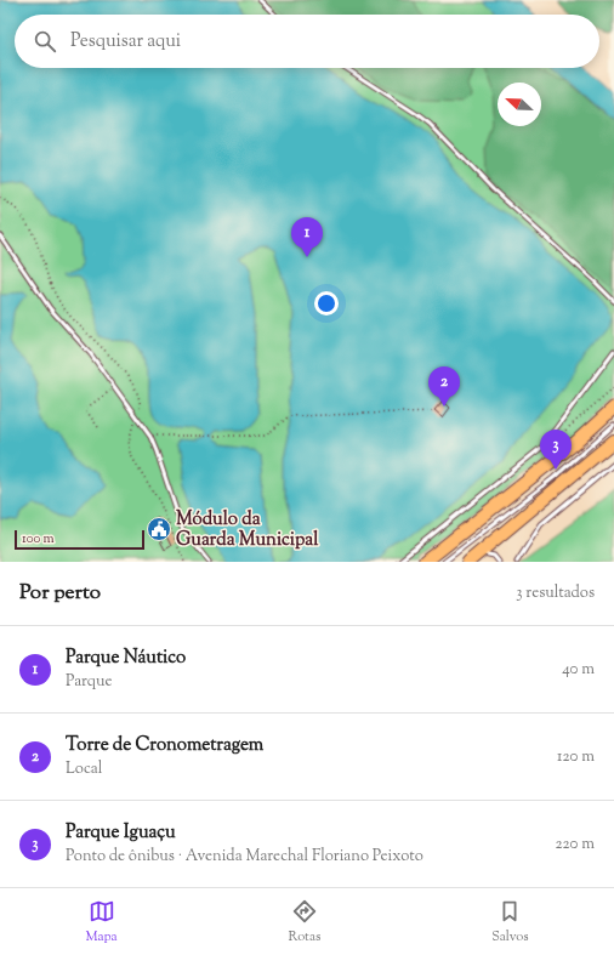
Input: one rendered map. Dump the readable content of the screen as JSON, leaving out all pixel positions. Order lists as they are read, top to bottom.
{
  "places": {
    "public building": ["Módulo da Guarda Municipal"]
  },
  "scale_bar": "100 m",
  "north": "top left",
  "page": {
    "search": "Pesquisar aqui",
    "pins": ["1", "2", "3"],
    "scale": "100 m",
    "heading": ["Por perto", "3 resultados"],
    "list": [
      {
        "mark": "1",
        "name": "Parque Náutico",
        "note": "Parque",
        "value": "40 m"
      },
      {
        "mark": "2",
        "name": "Torre de Cronometragem",
        "note": "Local",
        "value": "120 m"
      },
      {
        "mark": "3",
        "name": "Parque Iguaçu",
        "note": "Ponto de ônibus · Avenida Marechal Floriano Peixoto",
        "value": "220 m"
      }
    ],
    "nav": ["Mapa", "Rotas", "Salvos"]
  }
}
